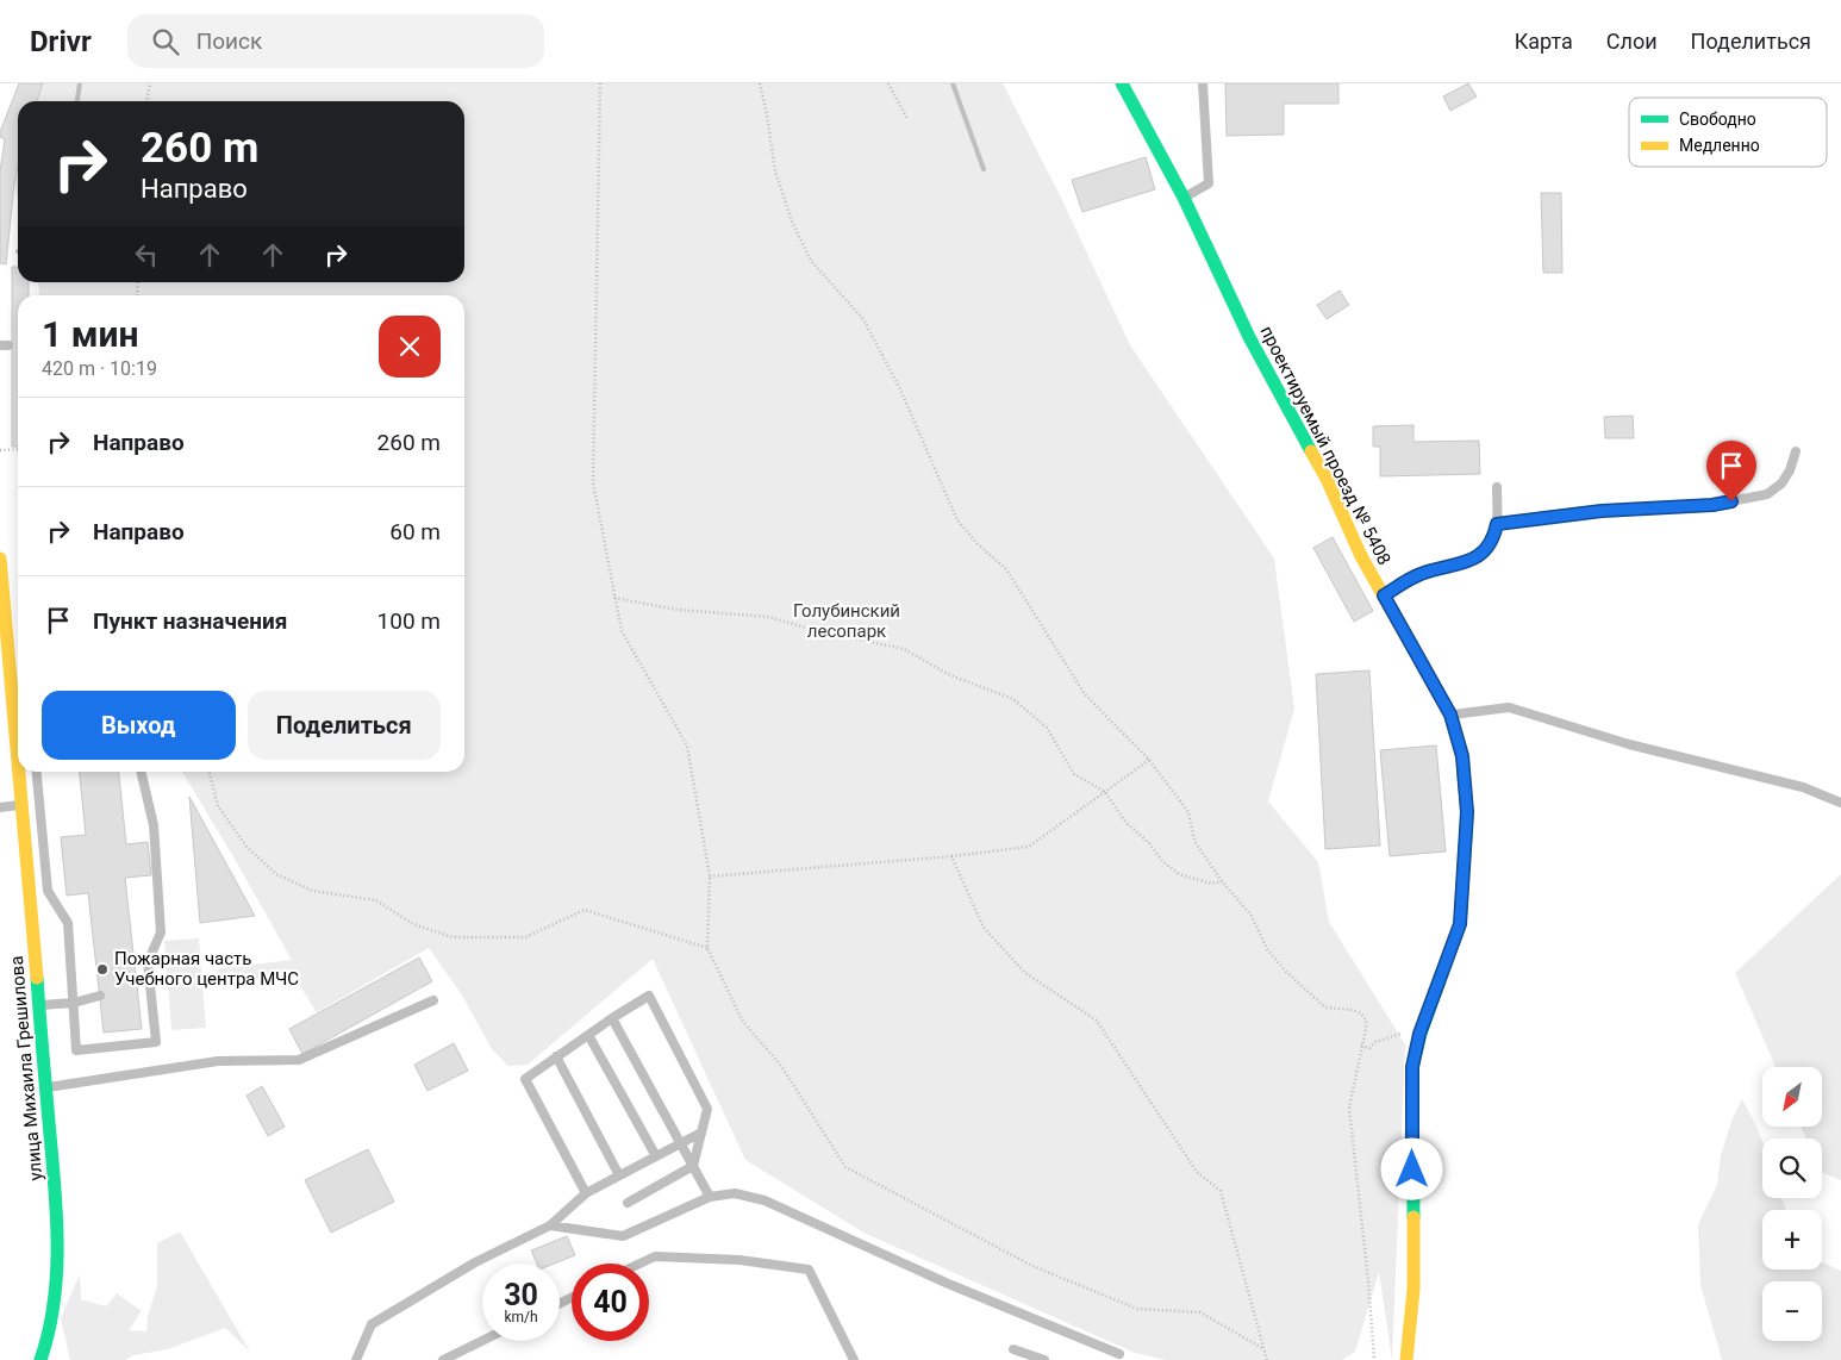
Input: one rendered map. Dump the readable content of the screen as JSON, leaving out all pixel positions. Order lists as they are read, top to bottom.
{
  "streets": {
    "street": ["проектируемый проезд № 5408", "улица Михаила Грешилова"]
  },
  "parks": ["Голубинский лесопарк"],
  "places": ["Пожарная часть Учебного центра МЧС"],
  "legend": ["Свободно", "Медленно"],
  "north": "bottom left",
  "page": {
    "header": "Drivr",
    "search": "Поиск",
    "nav": ["Карта", "Слои", "Поделиться"],
    "turn": ["260 m", "Направо"],
    "heading": ["1 мин", "420 m · 10:19"],
    "list": [
      {
        "name": "Направо",
        "value": "260 m"
      },
      {
        "name": "Направо",
        "value": "60 m"
      },
      {
        "name": "Пункт назначения",
        "value": "100 m"
      }
    ],
    "buttons": ["Выход", "Поделиться"],
    "map_buttons": ["+", "−"],
    "speed": "30 km/h",
    "limit": "40"
  }
}
